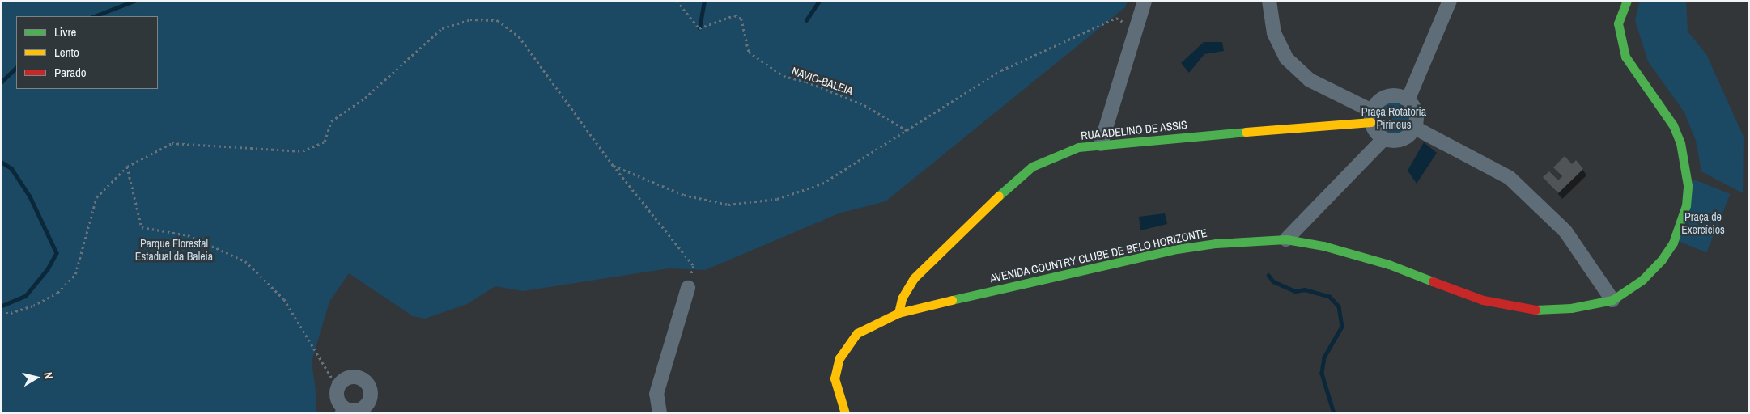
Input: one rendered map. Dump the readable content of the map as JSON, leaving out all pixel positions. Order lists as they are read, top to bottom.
{
  "streets": {
    "street": ["RUA ADELINO DE ASSIS", "AVENIDA COUNTRY CLUBE DE BELO HORIZONTE"],
    "path": ["NAVIO-BALEIA"]
  },
  "crossings": [
    ["RUA ADELINO DE ASSIS", "AVENIDA COUNTRY CLUBE DE BELO HORIZONTE"]
  ],
  "parks": ["Praça Rotatoria Pirineus", "Praça de Exercícios", "Parque Florestal Estadual da Baleia"],
  "legend": ["Livre", "Lento", "Parado"],
  "north": "right"
}
